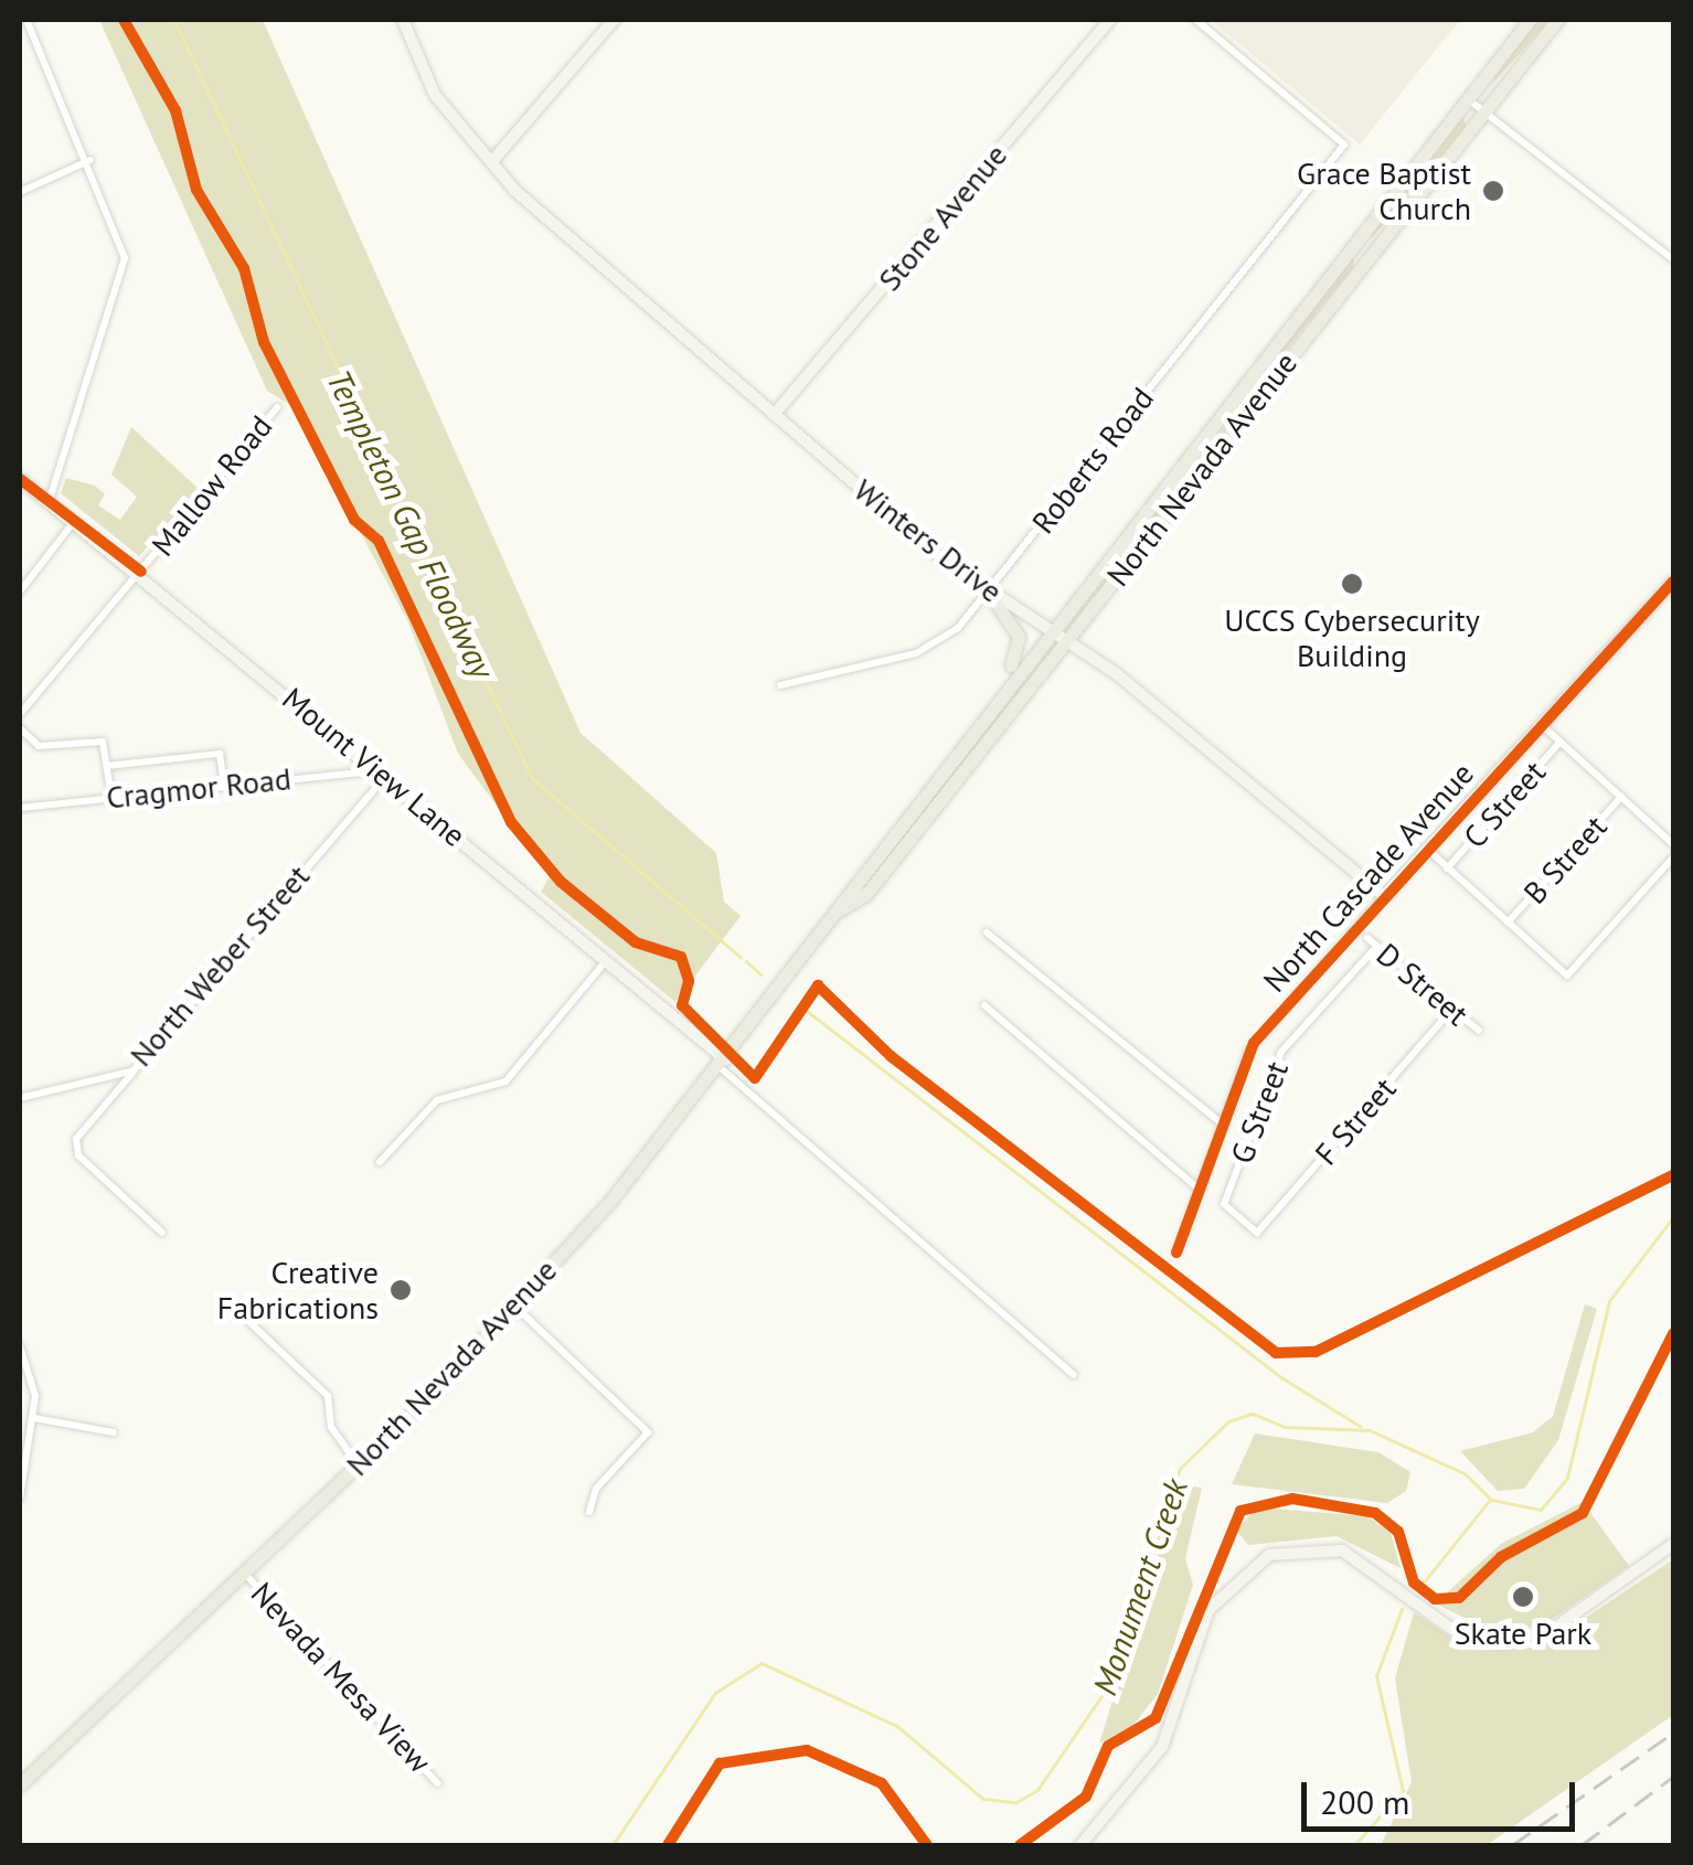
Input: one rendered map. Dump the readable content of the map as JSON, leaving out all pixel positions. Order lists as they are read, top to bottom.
{
  "streets": {
    "main road": ["North Nevada Avenue"],
    "street": [
      "Stone Avenue",
      "Roberts Road",
      "Mallow Road",
      "Winters Drive",
      "Mount View Lane",
      "Cragmor Road",
      "C Street",
      "B Street",
      "North Cascade Avenue",
      "North Weber Street",
      "D Street",
      "G Street",
      "F Street",
      "Nevada Mesa View"
    ]
  },
  "crossings": [
    ["Stone Avenue", "Winters Drive"],
    ["Roberts Road", "Winters Drive"],
    ["North Nevada Avenue", "Winters Drive"],
    ["North Nevada Avenue", "Mount View Lane"],
    ["North Nevada Avenue", "Nevada Mesa View"],
    ["Mallow Road", "Mount View Lane"],
    ["Winters Drive", "North Cascade Avenue"],
    ["Mount View Lane", "Cragmor Road"],
    ["Mount View Lane", "North Weber Street"],
    ["Cragmor Road", "North Weber Street"],
    ["North Cascade Avenue", "D Street"],
    ["D Street", "G Street"],
    ["D Street", "F Street"],
    ["G Street", "F Street"]
  ],
  "water": ["Templeton Gap Floodway", "Monument Creek"],
  "places": [
    "Grace Baptist Church",
    "UCCS Cybersecurity Building",
    "Creative Fabrications",
    "Skate Park"
  ],
  "scale_bar": "200 m"
}
